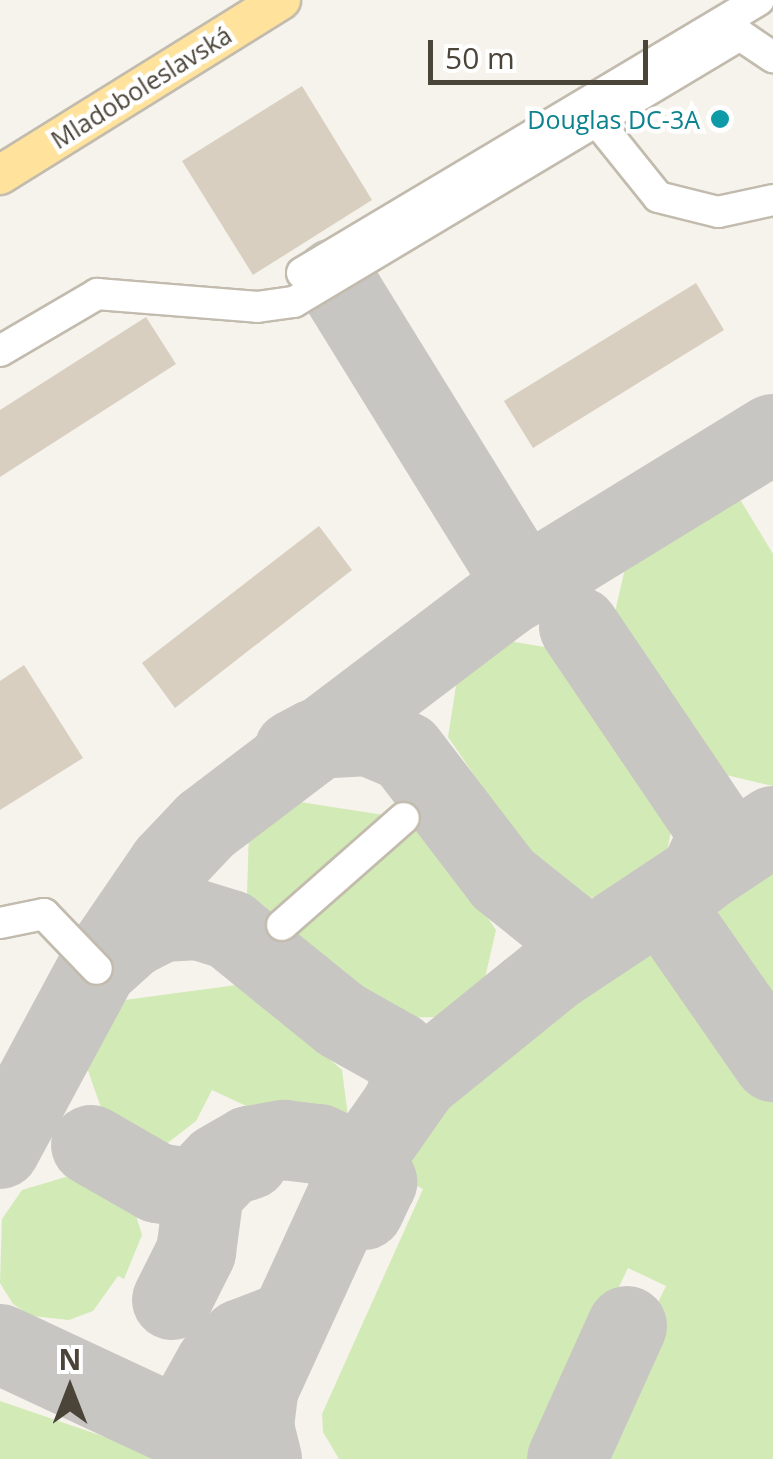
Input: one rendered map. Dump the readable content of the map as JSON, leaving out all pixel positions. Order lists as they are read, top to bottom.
{
  "streets": {
    "main road": ["Mladoboleslavská"]
  },
  "places": ["Douglas DC-3A"],
  "scale_bar": "50 m",
  "north": "top"
}
